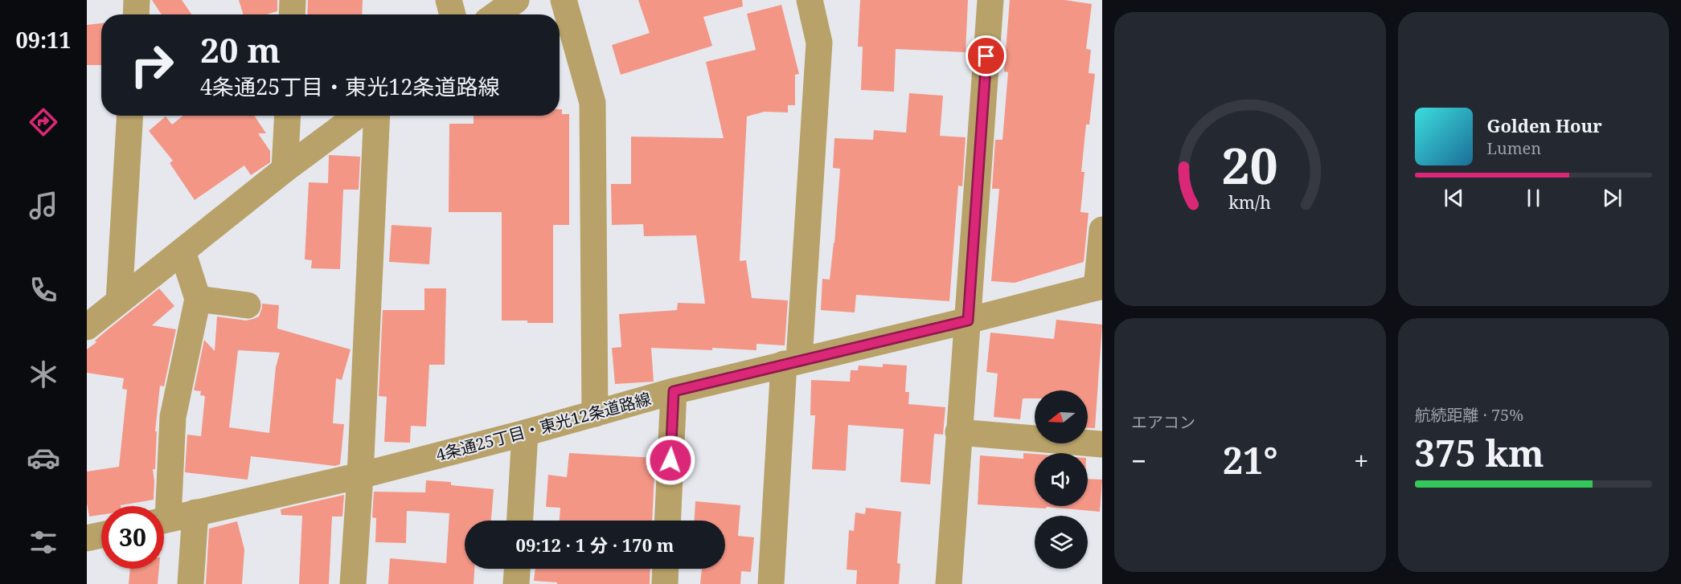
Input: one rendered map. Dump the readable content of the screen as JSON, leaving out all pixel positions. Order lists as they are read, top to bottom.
{
  "streets": {
    "street": ["4条通25丁目・東光12条道路線"]
  },
  "north": "left",
  "page": {
    "tabs": "09:11",
    "turn": ["20 m", "4条通25丁目・東光12条道路線"],
    "song": ["Golden Hour", "Lumen"],
    "tile": [
      "エアコン",
      ["航続距離 · 75%", "375 km"]
    ],
    "heat": ["−", "21°", "+"],
    "limit": "30",
    "trip": "09:12 · 1 分 · 170 m",
    "gauge": ["20", "km/h"]
  }
}
